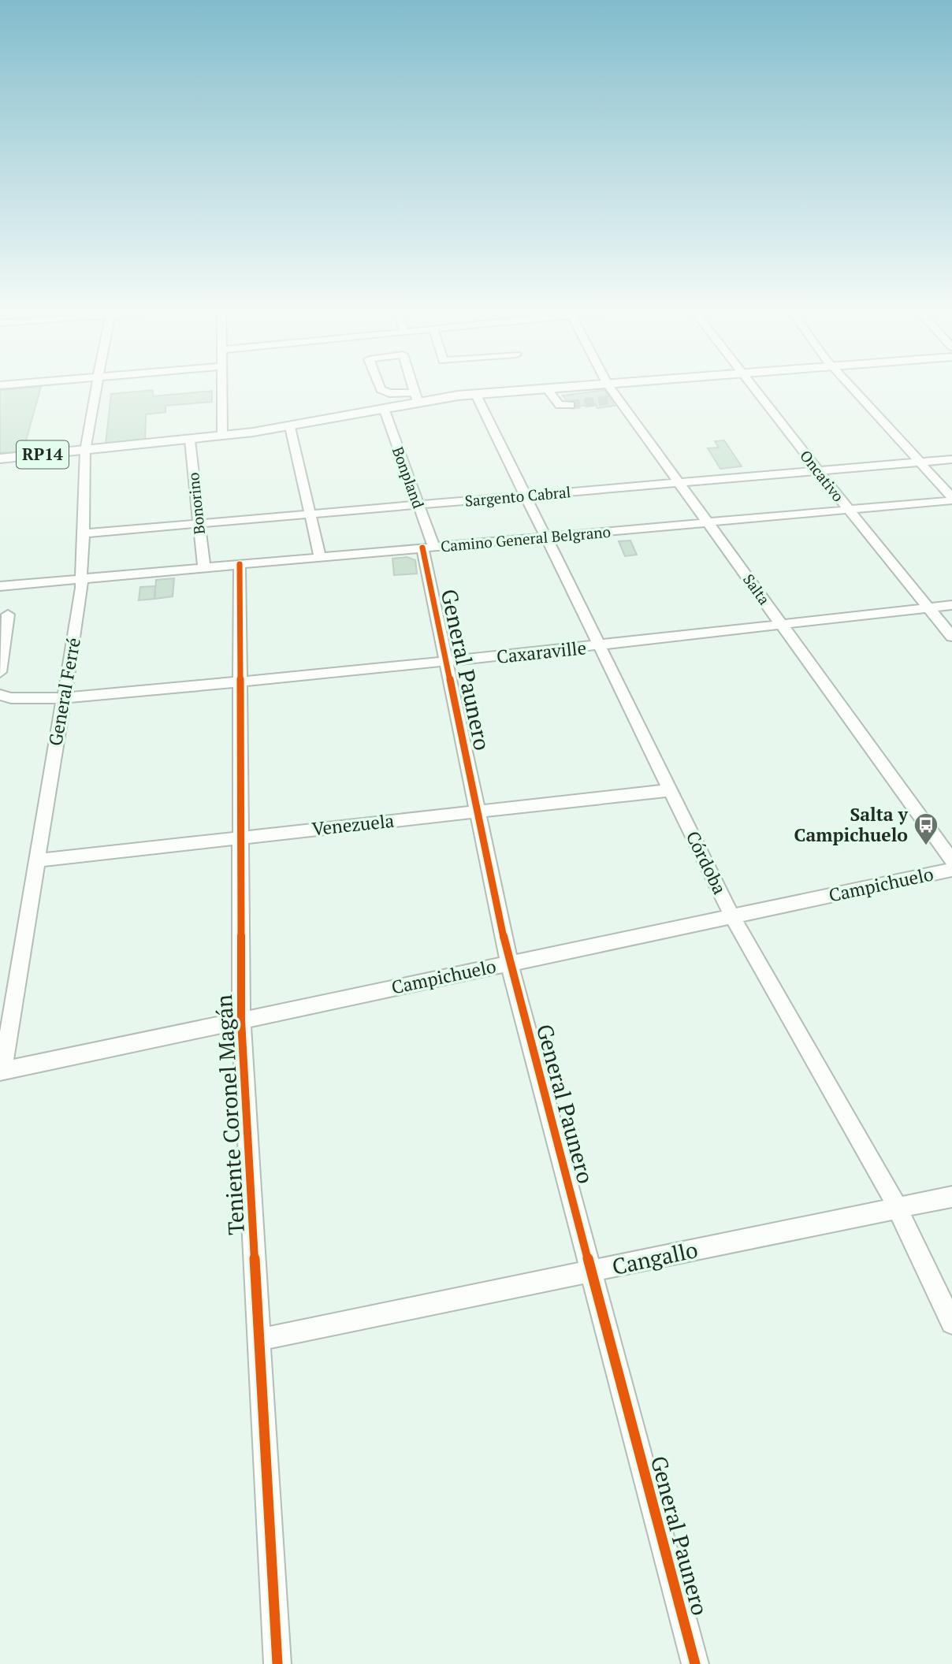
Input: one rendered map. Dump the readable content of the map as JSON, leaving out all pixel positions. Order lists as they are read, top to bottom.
{
  "streets": {
    "main road": ["RP14"],
    "street": [
      "Oncativo",
      "Bonpland",
      "Sargento Cabral",
      "Bonorino",
      "Camino General Belgrano",
      "Salta",
      "Caxaraville",
      "General Paunero",
      "General Ferré",
      "Venezuela",
      "Córdoba",
      "Campichuelo",
      "Teniente Coronel Magán",
      "Cangallo"
    ]
  },
  "crossings": [
    ["RP14", "Bonpland"],
    ["RP14", "Bonorino"],
    ["RP14", "General Ferré"],
    ["RP14", "Córdoba"],
    ["Oncativo", "Sargento Cabral"],
    ["Oncativo", "Camino General Belgrano"],
    ["Oncativo", "Caxaraville"],
    ["Bonpland", "Sargento Cabral"],
    ["Bonpland", "Camino General Belgrano"],
    ["Bonpland", "General Paunero"],
    ["Sargento Cabral", "Bonorino"],
    ["Sargento Cabral", "Salta"],
    ["Sargento Cabral", "General Ferré"],
    ["Sargento Cabral", "Córdoba"],
    ["Bonorino", "Camino General Belgrano"],
    ["Camino General Belgrano", "Salta"],
    ["Camino General Belgrano", "General Paunero"],
    ["Camino General Belgrano", "General Ferré"],
    ["Camino General Belgrano", "Córdoba"],
    ["Camino General Belgrano", "Teniente Coronel Magán"],
    ["Salta", "Caxaraville"],
    ["Caxaraville", "General Paunero"],
    ["Caxaraville", "General Ferré"],
    ["Caxaraville", "Córdoba"],
    ["Caxaraville", "Teniente Coronel Magán"],
    ["General Paunero", "Venezuela"],
    ["General Paunero", "Campichuelo"],
    ["General Paunero", "Cangallo"],
    ["General Ferré", "Venezuela"],
    ["General Ferré", "Campichuelo"],
    ["Venezuela", "Córdoba"],
    ["Venezuela", "Teniente Coronel Magán"],
    ["Córdoba", "Campichuelo"],
    ["Córdoba", "Cangallo"],
    ["Campichuelo", "Teniente Coronel Magán"],
    ["Teniente Coronel Magán", "Cangallo"]
  ],
  "places": {
    "bus stop": ["Salta y Campichuelo"]
  }
}
